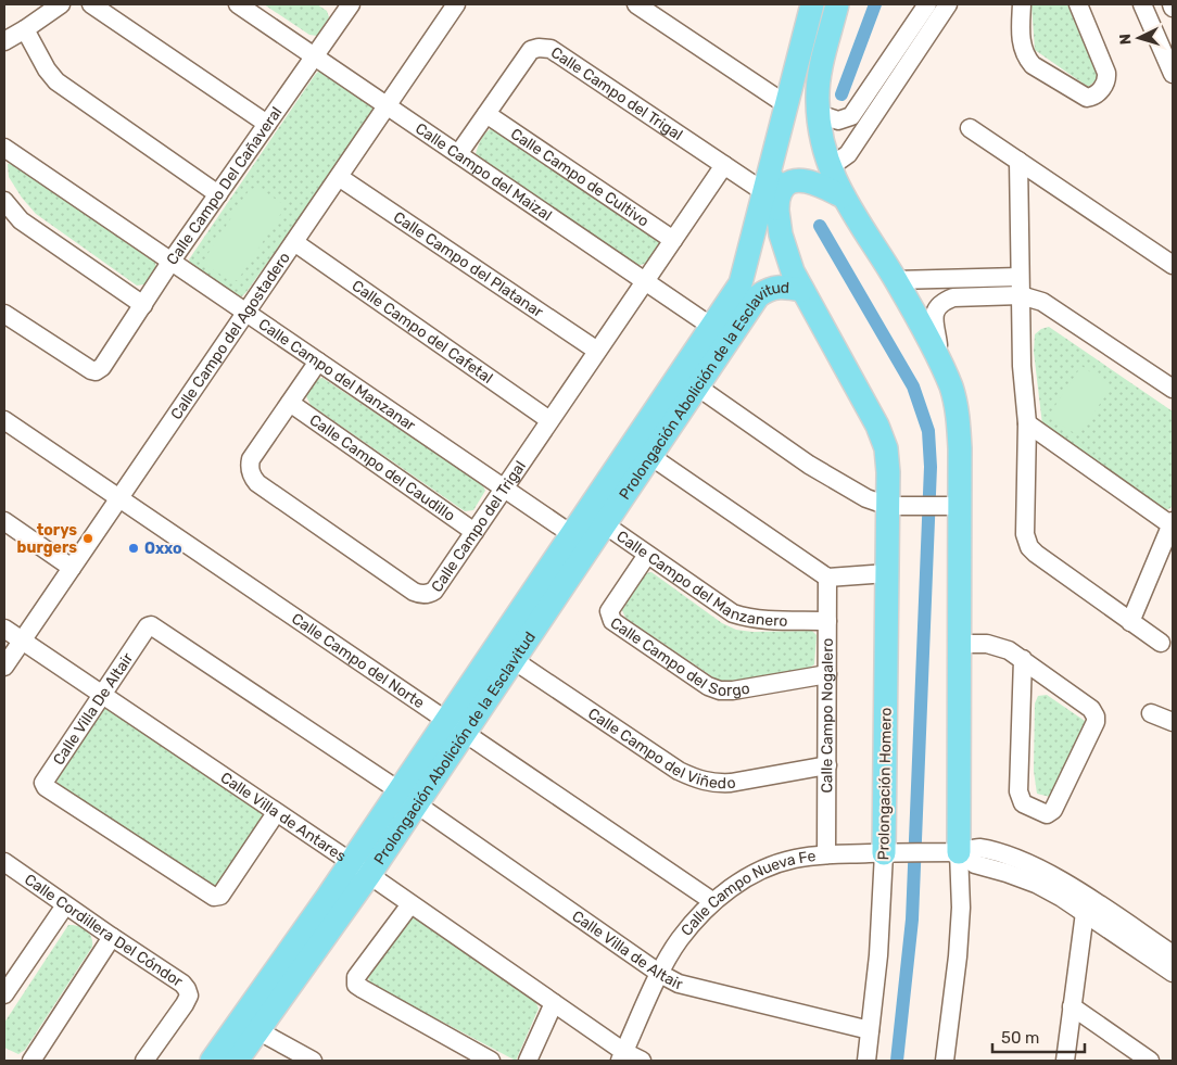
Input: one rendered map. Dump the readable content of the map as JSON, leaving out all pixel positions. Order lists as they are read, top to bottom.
{
  "streets": {
    "main road": ["Prolongación Abolición de la Esclavitud", "Prolongación Homero"],
    "street": [
      "Calle Campo del Trigal",
      "Calle Campo del Maizal",
      "Calle Campo de Cultivo",
      "Calle Campo Del Cañaveral",
      "Calle Campo del Platanar",
      "Calle Campo del Cafetal",
      "Calle Campo del Agostadero",
      "Calle Campo del Manzanar",
      "Calle Campo del Caudillo",
      "Calle Campo del Manzanero",
      "Calle Campo del Sorgo",
      "Calle Campo del Norte",
      "Calle Villa De Altair",
      "Calle Campo Nogalero",
      "Calle Campo del Viñedo",
      "Calle Villa de Antares",
      "Calle Campo Nueva Fe",
      "Calle Cordillera Del Cóndor",
      "Calle Villa de Altair"
    ]
  },
  "crossings": [
    ["Calle Campo del Trigal", "Calle Campo del Maizal"],
    ["Calle Campo del Trigal", "Calle Campo de Cultivo"],
    ["Calle Campo del Trigal", "Calle Campo del Platanar"],
    ["Calle Campo del Trigal", "Calle Campo del Cafetal"],
    ["Calle Campo del Trigal", "Calle Campo del Manzanar"],
    ["Calle Campo del Trigal", "Prolongación Abolición de la Esclavitud"],
    ["Calle Campo del Trigal", "Calle Campo del Caudillo"],
    ["Calle Campo del Maizal", "Calle Campo Del Cañaveral"],
    ["Calle Campo del Maizal", "Calle Campo del Agostadero"],
    ["Calle Campo del Maizal", "Prolongación Abolición de la Esclavitud"],
    ["Calle Campo Del Cañaveral", "Calle Campo del Manzanar"],
    ["Calle Campo del Platanar", "Calle Campo del Agostadero"],
    ["Calle Campo del Cafetal", "Calle Campo del Agostadero"],
    ["Calle Campo del Agostadero", "Calle Campo del Manzanar"],
    ["Calle Campo del Agostadero", "Calle Campo del Norte"],
    ["Calle Campo del Agostadero", "Calle Villa de Antares"],
    ["Calle Campo del Manzanar", "Prolongación Abolición de la Esclavitud"],
    ["Prolongación Abolición de la Esclavitud", "Calle Campo del Manzanero"],
    ["Prolongación Abolición de la Esclavitud", "Calle Campo del Norte"],
    ["Prolongación Abolición de la Esclavitud", "Calle Villa De Altair"],
    ["Prolongación Abolición de la Esclavitud", "Calle Campo del Viñedo"],
    ["Prolongación Abolición de la Esclavitud", "Prolongación Homero"],
    ["Prolongación Abolición de la Esclavitud", "Calle Villa de Antares"],
    ["Prolongación Abolición de la Esclavitud", "Calle Villa de Altair"],
    ["Calle Campo del Manzanero", "Calle Campo del Sorgo"],
    ["Calle Campo del Manzanero", "Calle Campo Nogalero"],
    ["Calle Campo del Sorgo", "Calle Campo Nogalero"],
    ["Calle Campo del Norte", "Calle Campo Nueva Fe"],
    ["Calle Villa De Altair", "Calle Villa de Antares"],
    ["Calle Campo Nogalero", "Calle Campo del Viñedo"],
    ["Calle Campo Nogalero", "Calle Campo Nueva Fe"],
    ["Prolongación Homero", "Calle Campo Nueva Fe"],
    ["Prolongación Homero", "Calle Villa de Altair"],
    ["Calle Villa de Antares", "Calle Campo Nueva Fe"],
    ["Calle Campo Nueva Fe", "Calle Villa de Altair"]
  ],
  "places": ["torys burgers", "Oxxo"],
  "scale_bar": "50 m",
  "north": "left"
}
